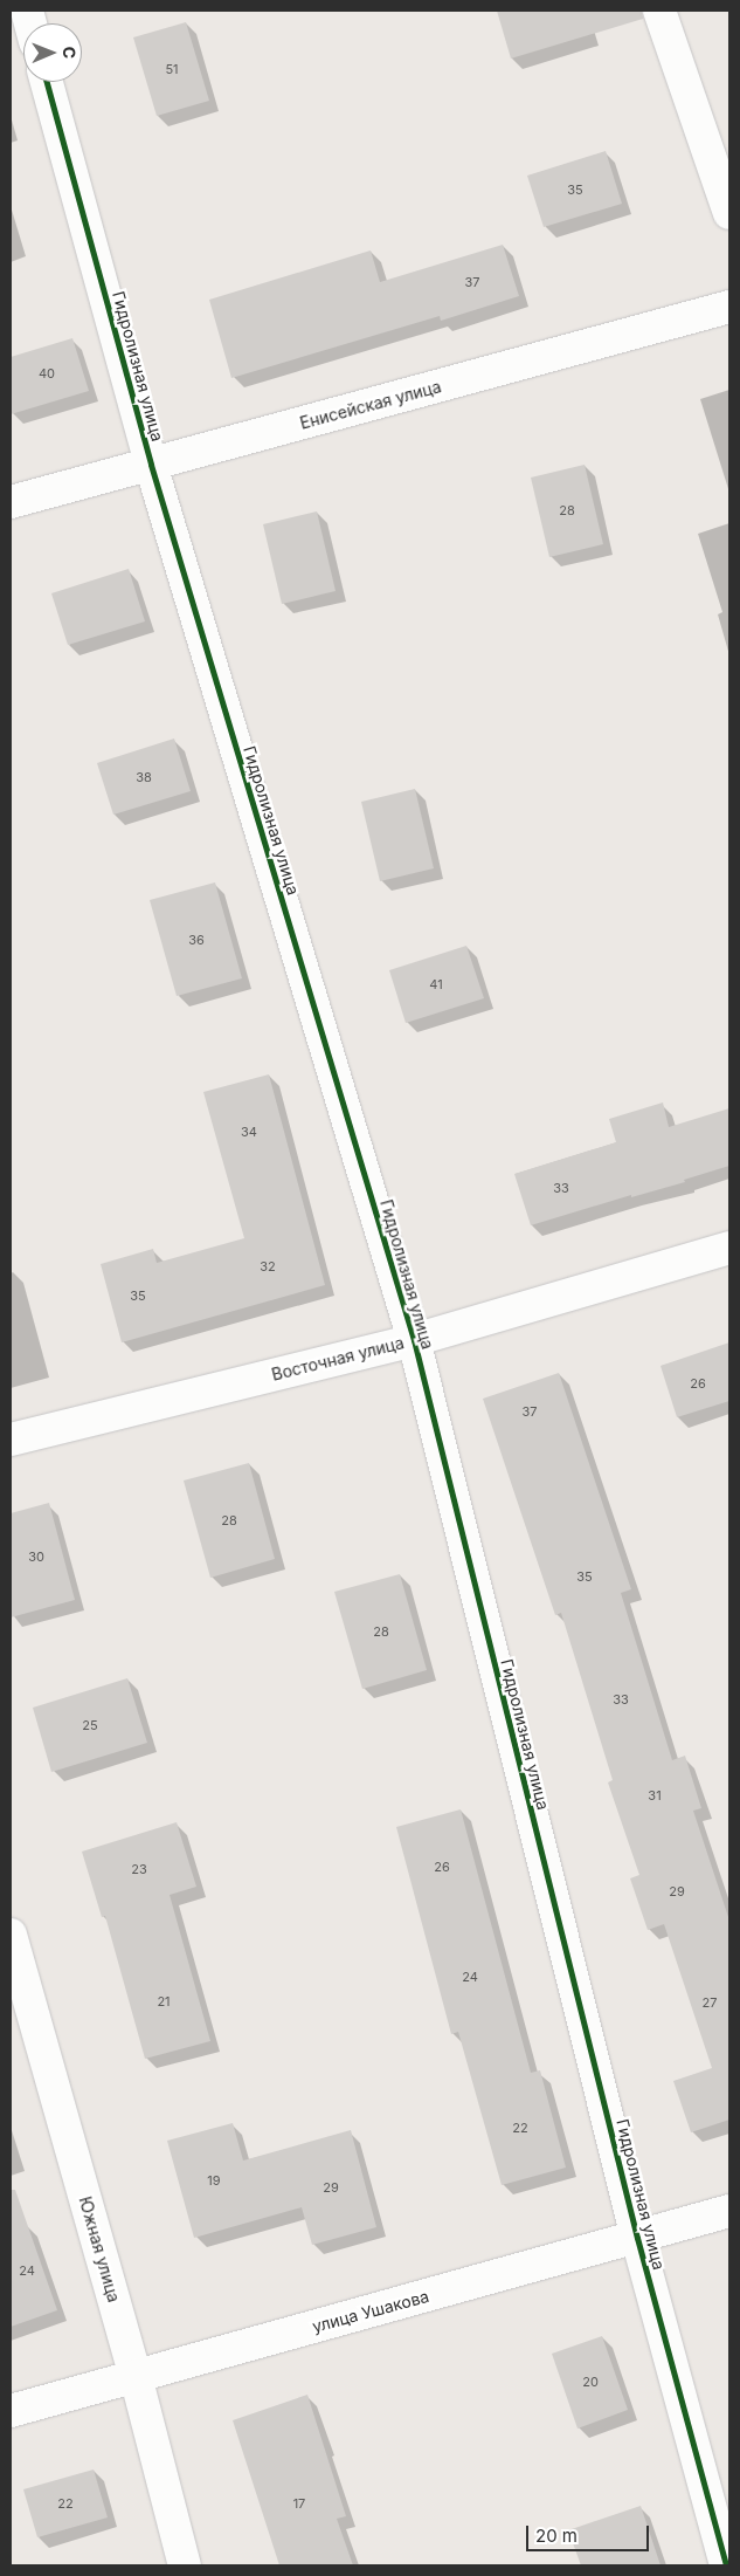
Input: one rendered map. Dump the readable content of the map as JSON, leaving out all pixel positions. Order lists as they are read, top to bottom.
{
  "streets": {
    "street": [
      "Гидролизная улица",
      "Енисейская улица",
      "Восточная улица",
      "Южная улица",
      "улица Ушакова"
    ]
  },
  "crossings": [
    ["Гидролизная улица", "Енисейская улица"],
    ["Гидролизная улица", "Восточная улица"],
    ["Гидролизная улица", "улица Ушакова"],
    ["Южная улица", "улица Ушакова"]
  ],
  "house_numbers": [
    "51",
    "35",
    "37",
    "40",
    "28",
    "38",
    "36",
    "41",
    "34",
    "33",
    "32",
    "35",
    "26",
    "37",
    "28",
    "30",
    "35",
    "28",
    "33",
    "25",
    "31",
    "26",
    "23",
    "29",
    "24",
    "21",
    "27",
    "22",
    "19",
    "29",
    "24",
    "20",
    "22",
    "17"
  ],
  "scale_bar": "20 m",
  "north": "right"
}
